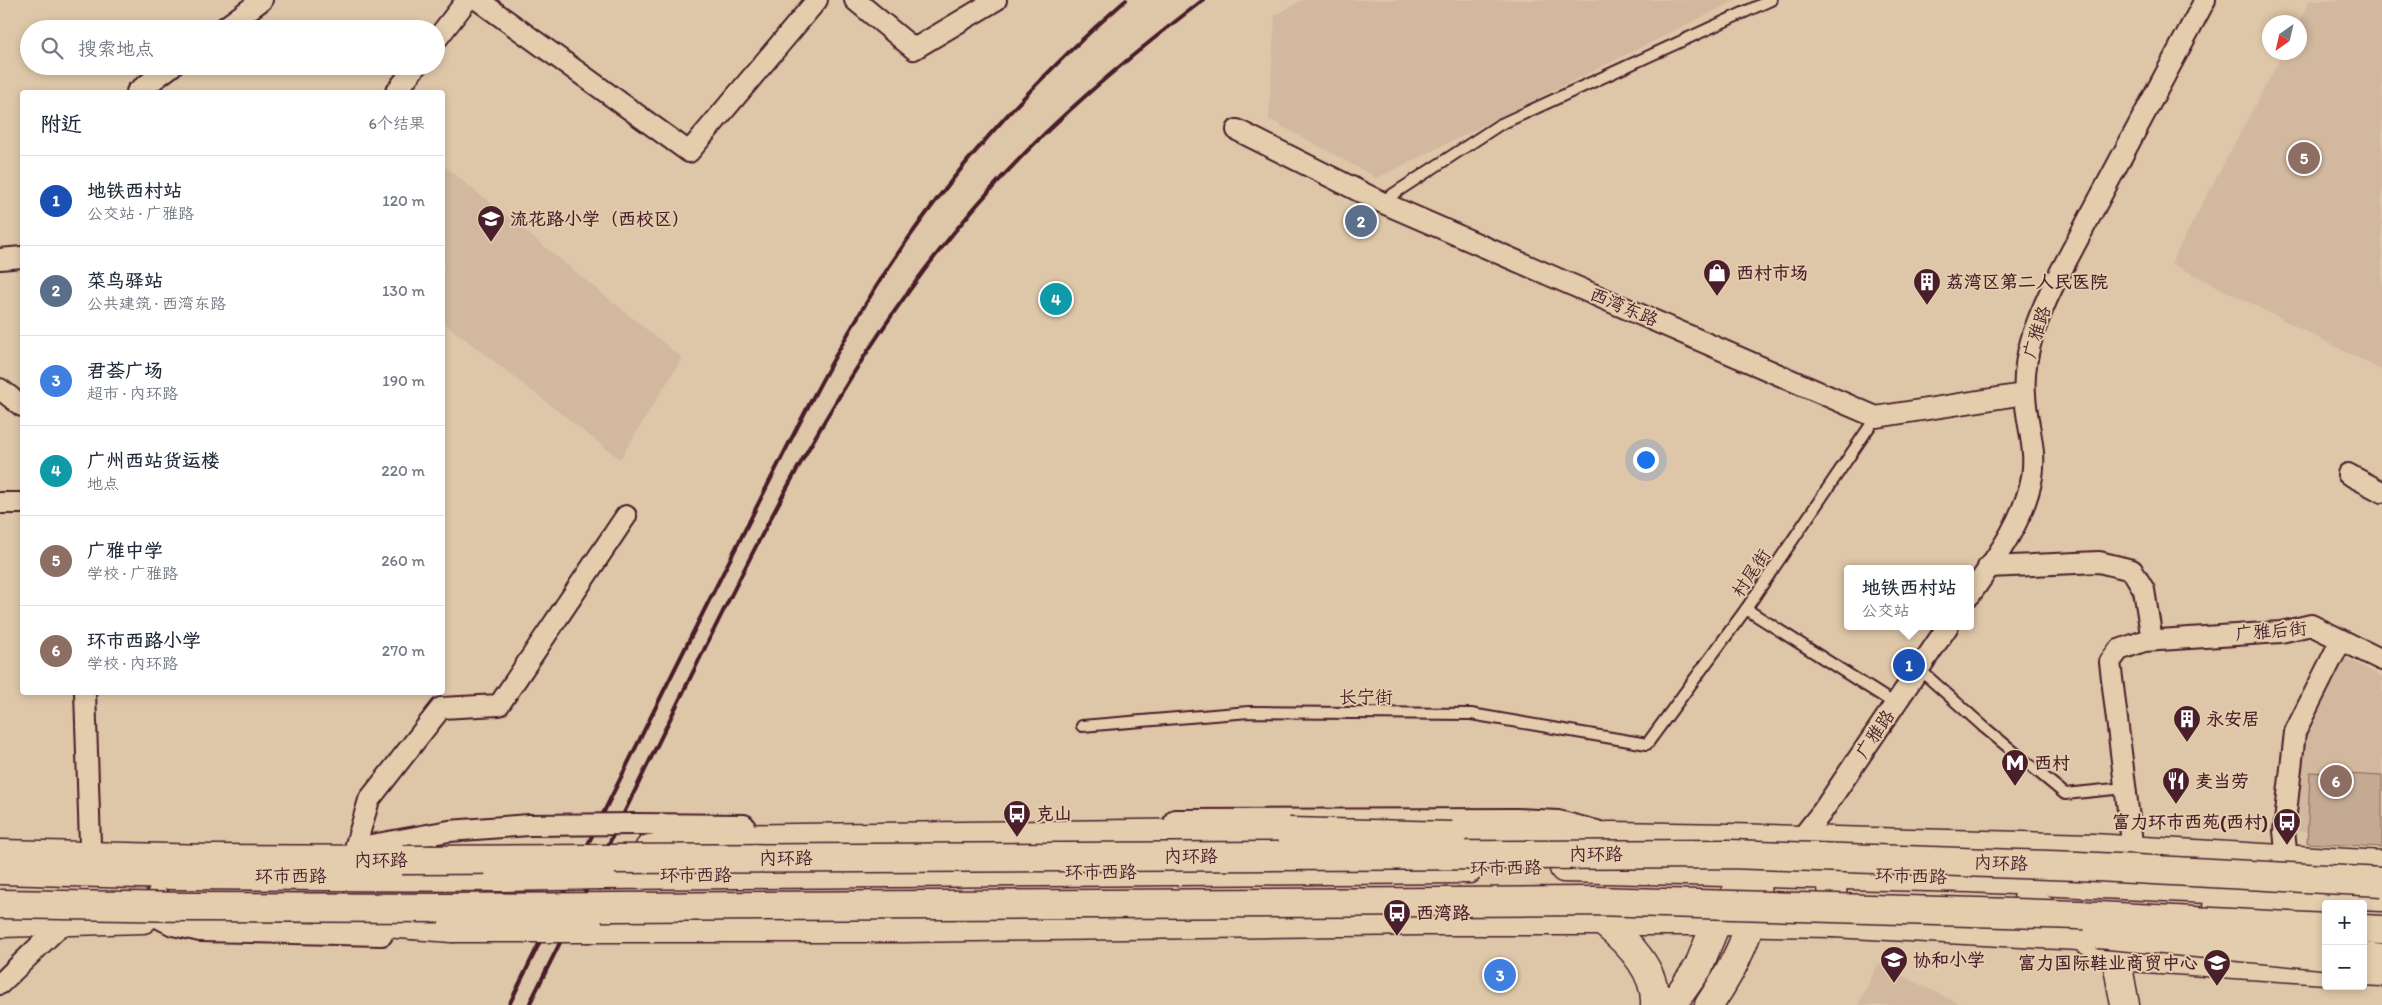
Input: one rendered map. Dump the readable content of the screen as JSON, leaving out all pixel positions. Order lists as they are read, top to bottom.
{
  "streets": {
    "main road": ["内环路", "环市西路"],
    "street": ["西湾东路", "广雅路", "广雅后街"],
    "lane": ["村尾街", "长宁街"]
  },
  "crossings": [
    ["西湾东路", "村尾街"],
    ["村尾街", "长宁街"]
  ],
  "places": {
    "school or university": ["流花路小学（西校区）", "协和小学", "富力国际鞋业商贸中心"],
    "shop": ["西村市场"],
    "building": ["荔湾区第二人民医院", "永安居"],
    "metro station": ["西村"],
    "restaurant": ["麦当劳"],
    "bus stop": ["克山", "富力环市西苑(西村)", "西湾路"]
  },
  "north": "bottom left",
  "page": {
    "search": "搜索地点",
    "heading": ["附近", "6个结果"],
    "pins": [
      "5",
      "2",
      "4",
      "1",
      "6",
      "3"
    ],
    "list": [
      {
        "mark": "1",
        "name": "地铁西村站",
        "note": "公交站 · 广雅路",
        "value": "120 m"
      },
      {
        "mark": "2",
        "name": "菜鸟驿站",
        "note": "公共建筑 · 西湾东路",
        "value": "130 m"
      },
      {
        "mark": "3",
        "name": "君荟广场",
        "note": "超市 · 内环路",
        "value": "190 m"
      },
      {
        "mark": "4",
        "name": "广州西站货运楼",
        "note": "地点",
        "value": "220 m"
      },
      {
        "mark": "5",
        "name": "广雅中学",
        "note": "学校 · 广雅路",
        "value": "260 m"
      },
      {
        "mark": "6",
        "name": "环市西路小学",
        "note": "学校 · 内环路",
        "value": "270 m"
      }
    ],
    "popup": ["地铁西村站", "公交站"],
    "map_buttons": ["+", "−"]
  }
}
